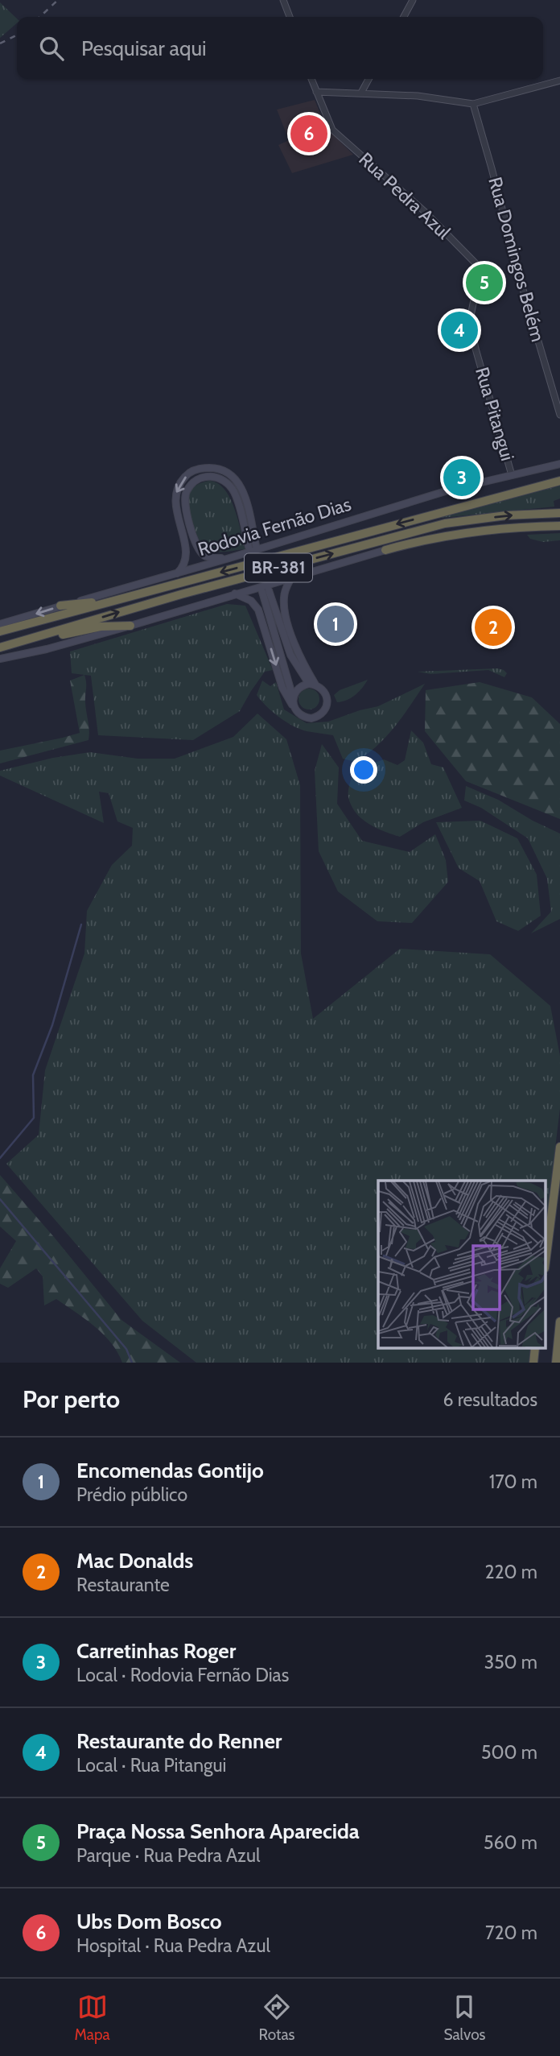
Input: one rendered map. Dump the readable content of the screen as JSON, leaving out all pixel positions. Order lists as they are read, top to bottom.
{
  "streets": {
    "highway": ["Rodovia Fernão Dias", "BR-381"],
    "street": ["Rua Pedra Azul", "Rua Domingos Belém", "Rua Pitangui"]
  },
  "crossings": [
    ["Rua Pedra Azul", "Rua Pitangui"],
    ["Rua Pitangui", "Rodovia Fernão Dias"]
  ],
  "page": {
    "search": "Pesquisar aqui",
    "pins": [
      "6",
      "5",
      "4",
      "3",
      "1",
      "2"
    ],
    "heading": ["Por perto", "6 resultados"],
    "list": [
      {
        "mark": "1",
        "name": "Encomendas Gontijo",
        "note": "Prédio público",
        "value": "170 m"
      },
      {
        "mark": "2",
        "name": "Mac Donalds",
        "note": "Restaurante",
        "value": "220 m"
      },
      {
        "mark": "3",
        "name": "Carretinhas Roger",
        "note": "Local · Rodovia Fernão Dias",
        "value": "350 m"
      },
      {
        "mark": "4",
        "name": "Restaurante do Renner",
        "note": "Local · Rua Pitangui",
        "value": "500 m"
      },
      {
        "mark": "5",
        "name": "Praça Nossa Senhora Aparecida",
        "note": "Parque · Rua Pedra Azul",
        "value": "560 m"
      },
      {
        "mark": "6",
        "name": "Ubs Dom Bosco",
        "note": "Hospital · Rua Pedra Azul",
        "value": "720 m"
      }
    ],
    "nav": ["Mapa", "Rotas", "Salvos"]
  }
}
